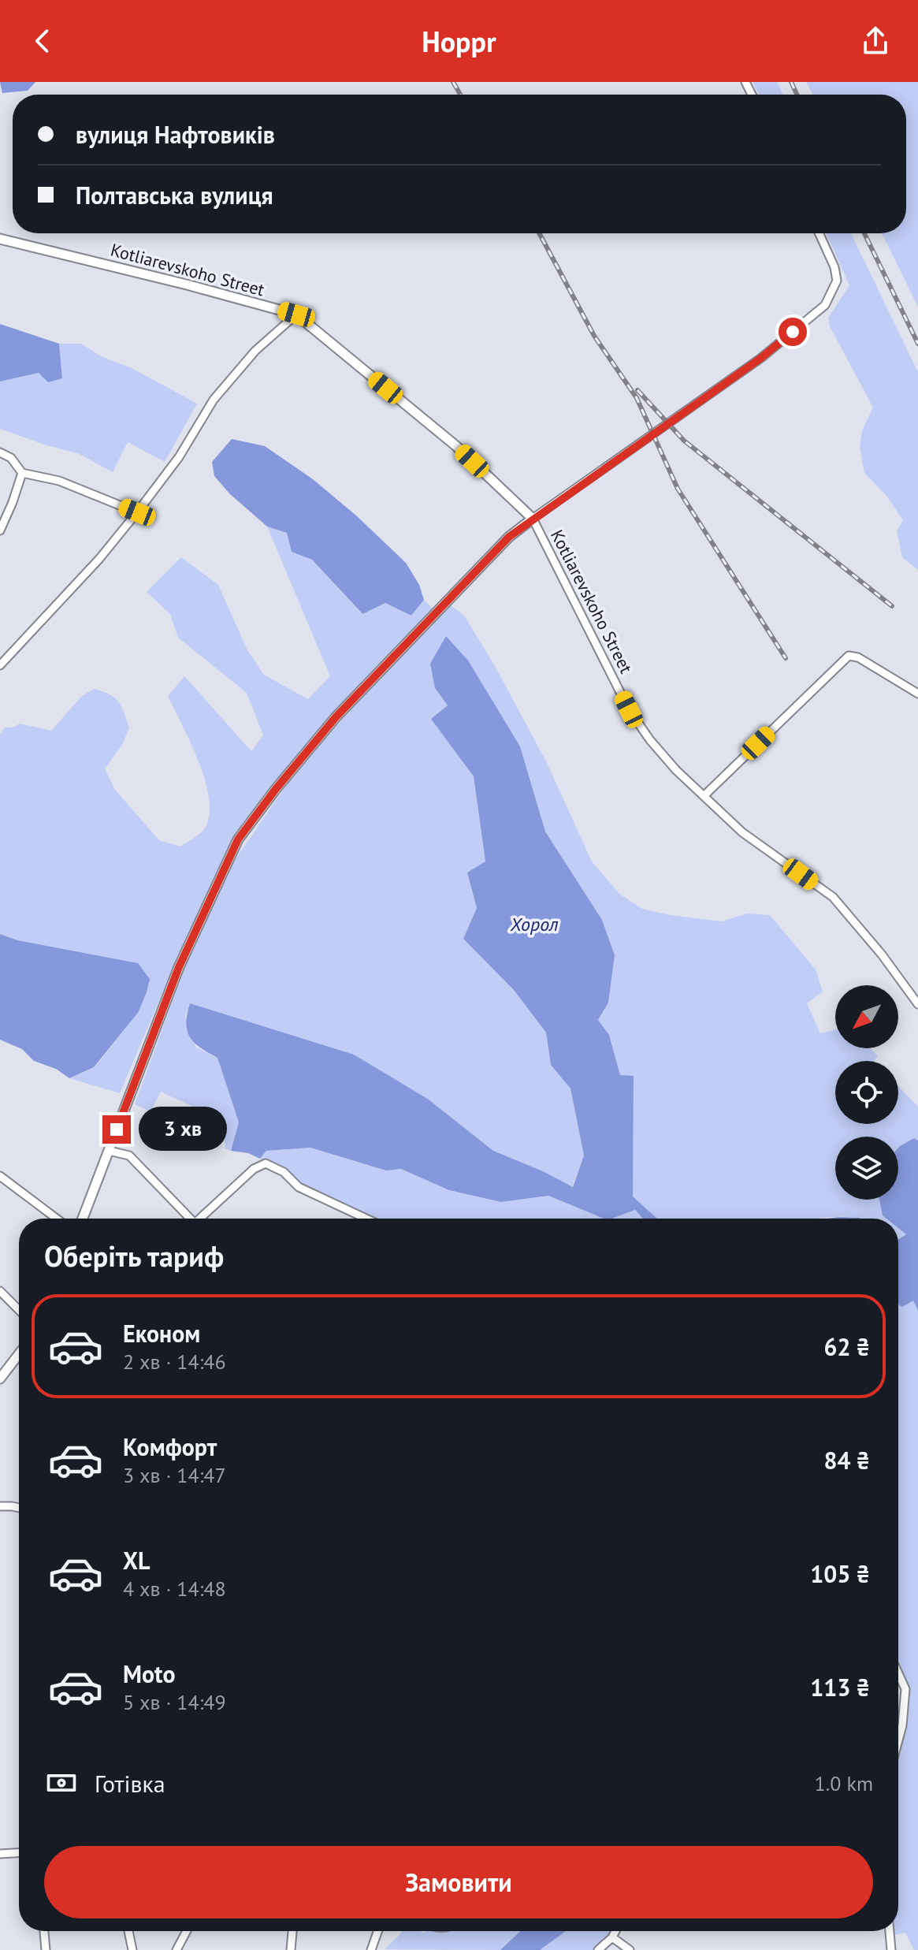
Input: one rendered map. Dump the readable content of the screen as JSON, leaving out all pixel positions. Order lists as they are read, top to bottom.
{
  "streets": {
    "street": ["Kotliarevskoho Street"]
  },
  "water": ["Хорол"],
  "north": "bottom left",
  "page": {
    "header": "Hoppr",
    "banner": ["вулиця Нафтовиків", "Полтавська вулиця"],
    "bubble": "3 хв",
    "heading": "Оберіть тариф",
    "list": [
      {
        "name": "Економ",
        "note": "2 хв · 14:46",
        "value": "62 ₴"
      },
      {
        "name": "Комфорт",
        "note": "3 хв · 14:47",
        "value": "84 ₴"
      },
      {
        "name": "XL",
        "note": "4 хв · 14:48",
        "value": "105 ₴"
      },
      {
        "name": "Moto",
        "note": "5 хв · 14:49",
        "value": "113 ₴"
      }
    ],
    "pay": ["Готівка", "1.0 km"],
    "buttons": "Замовити"
  }
}
